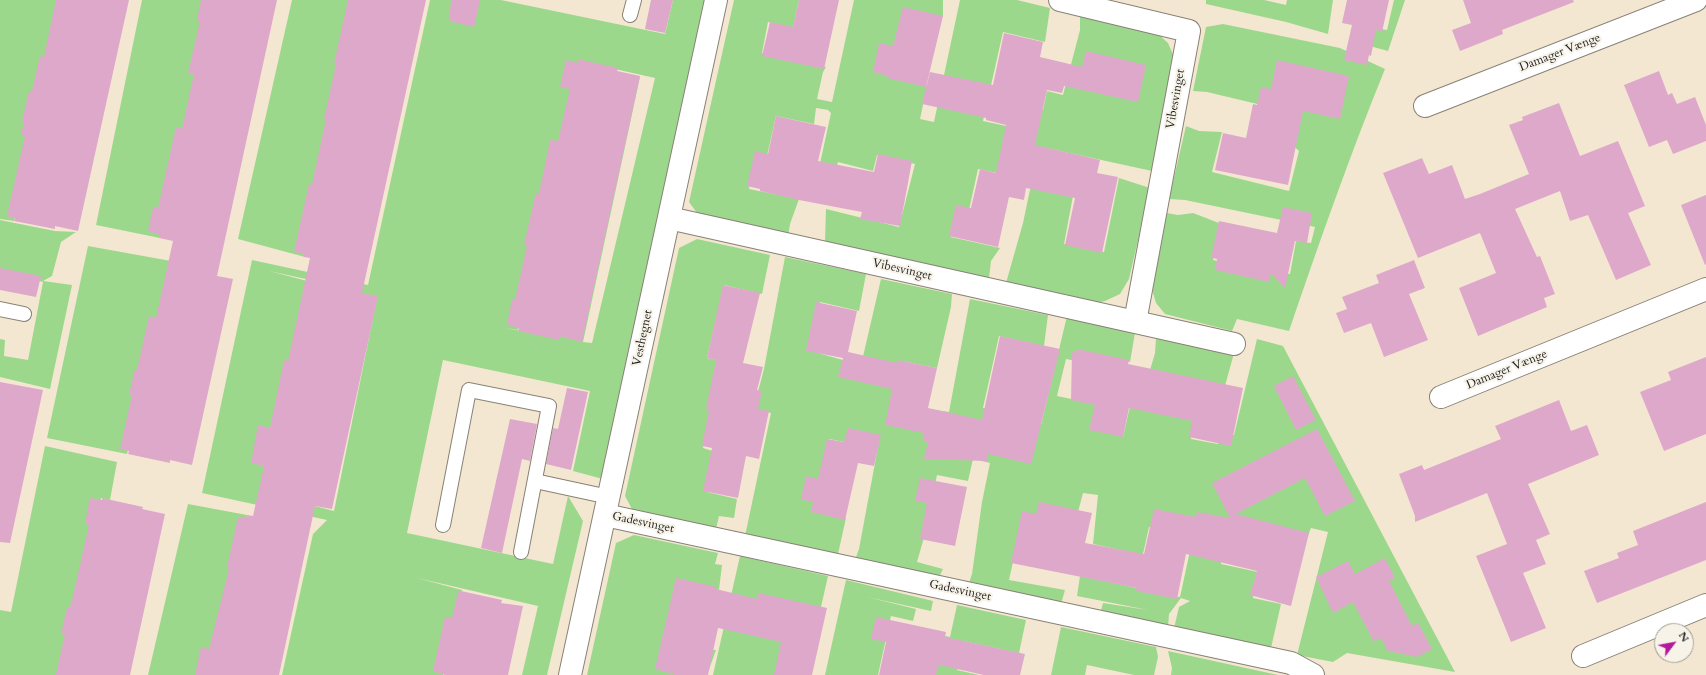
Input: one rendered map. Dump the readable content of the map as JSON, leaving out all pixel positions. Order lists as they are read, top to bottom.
{
  "streets": {
    "street": [
      "Damager Vænge",
      "Vibesvinget",
      "Vesthegnet",
      "Gadesvinget"
    ]
  },
  "crossings": [
    ["Vibesvinget", "Vesthegnet"],
    ["Vesthegnet", "Gadesvinget"]
  ],
  "north": "top right"
}
